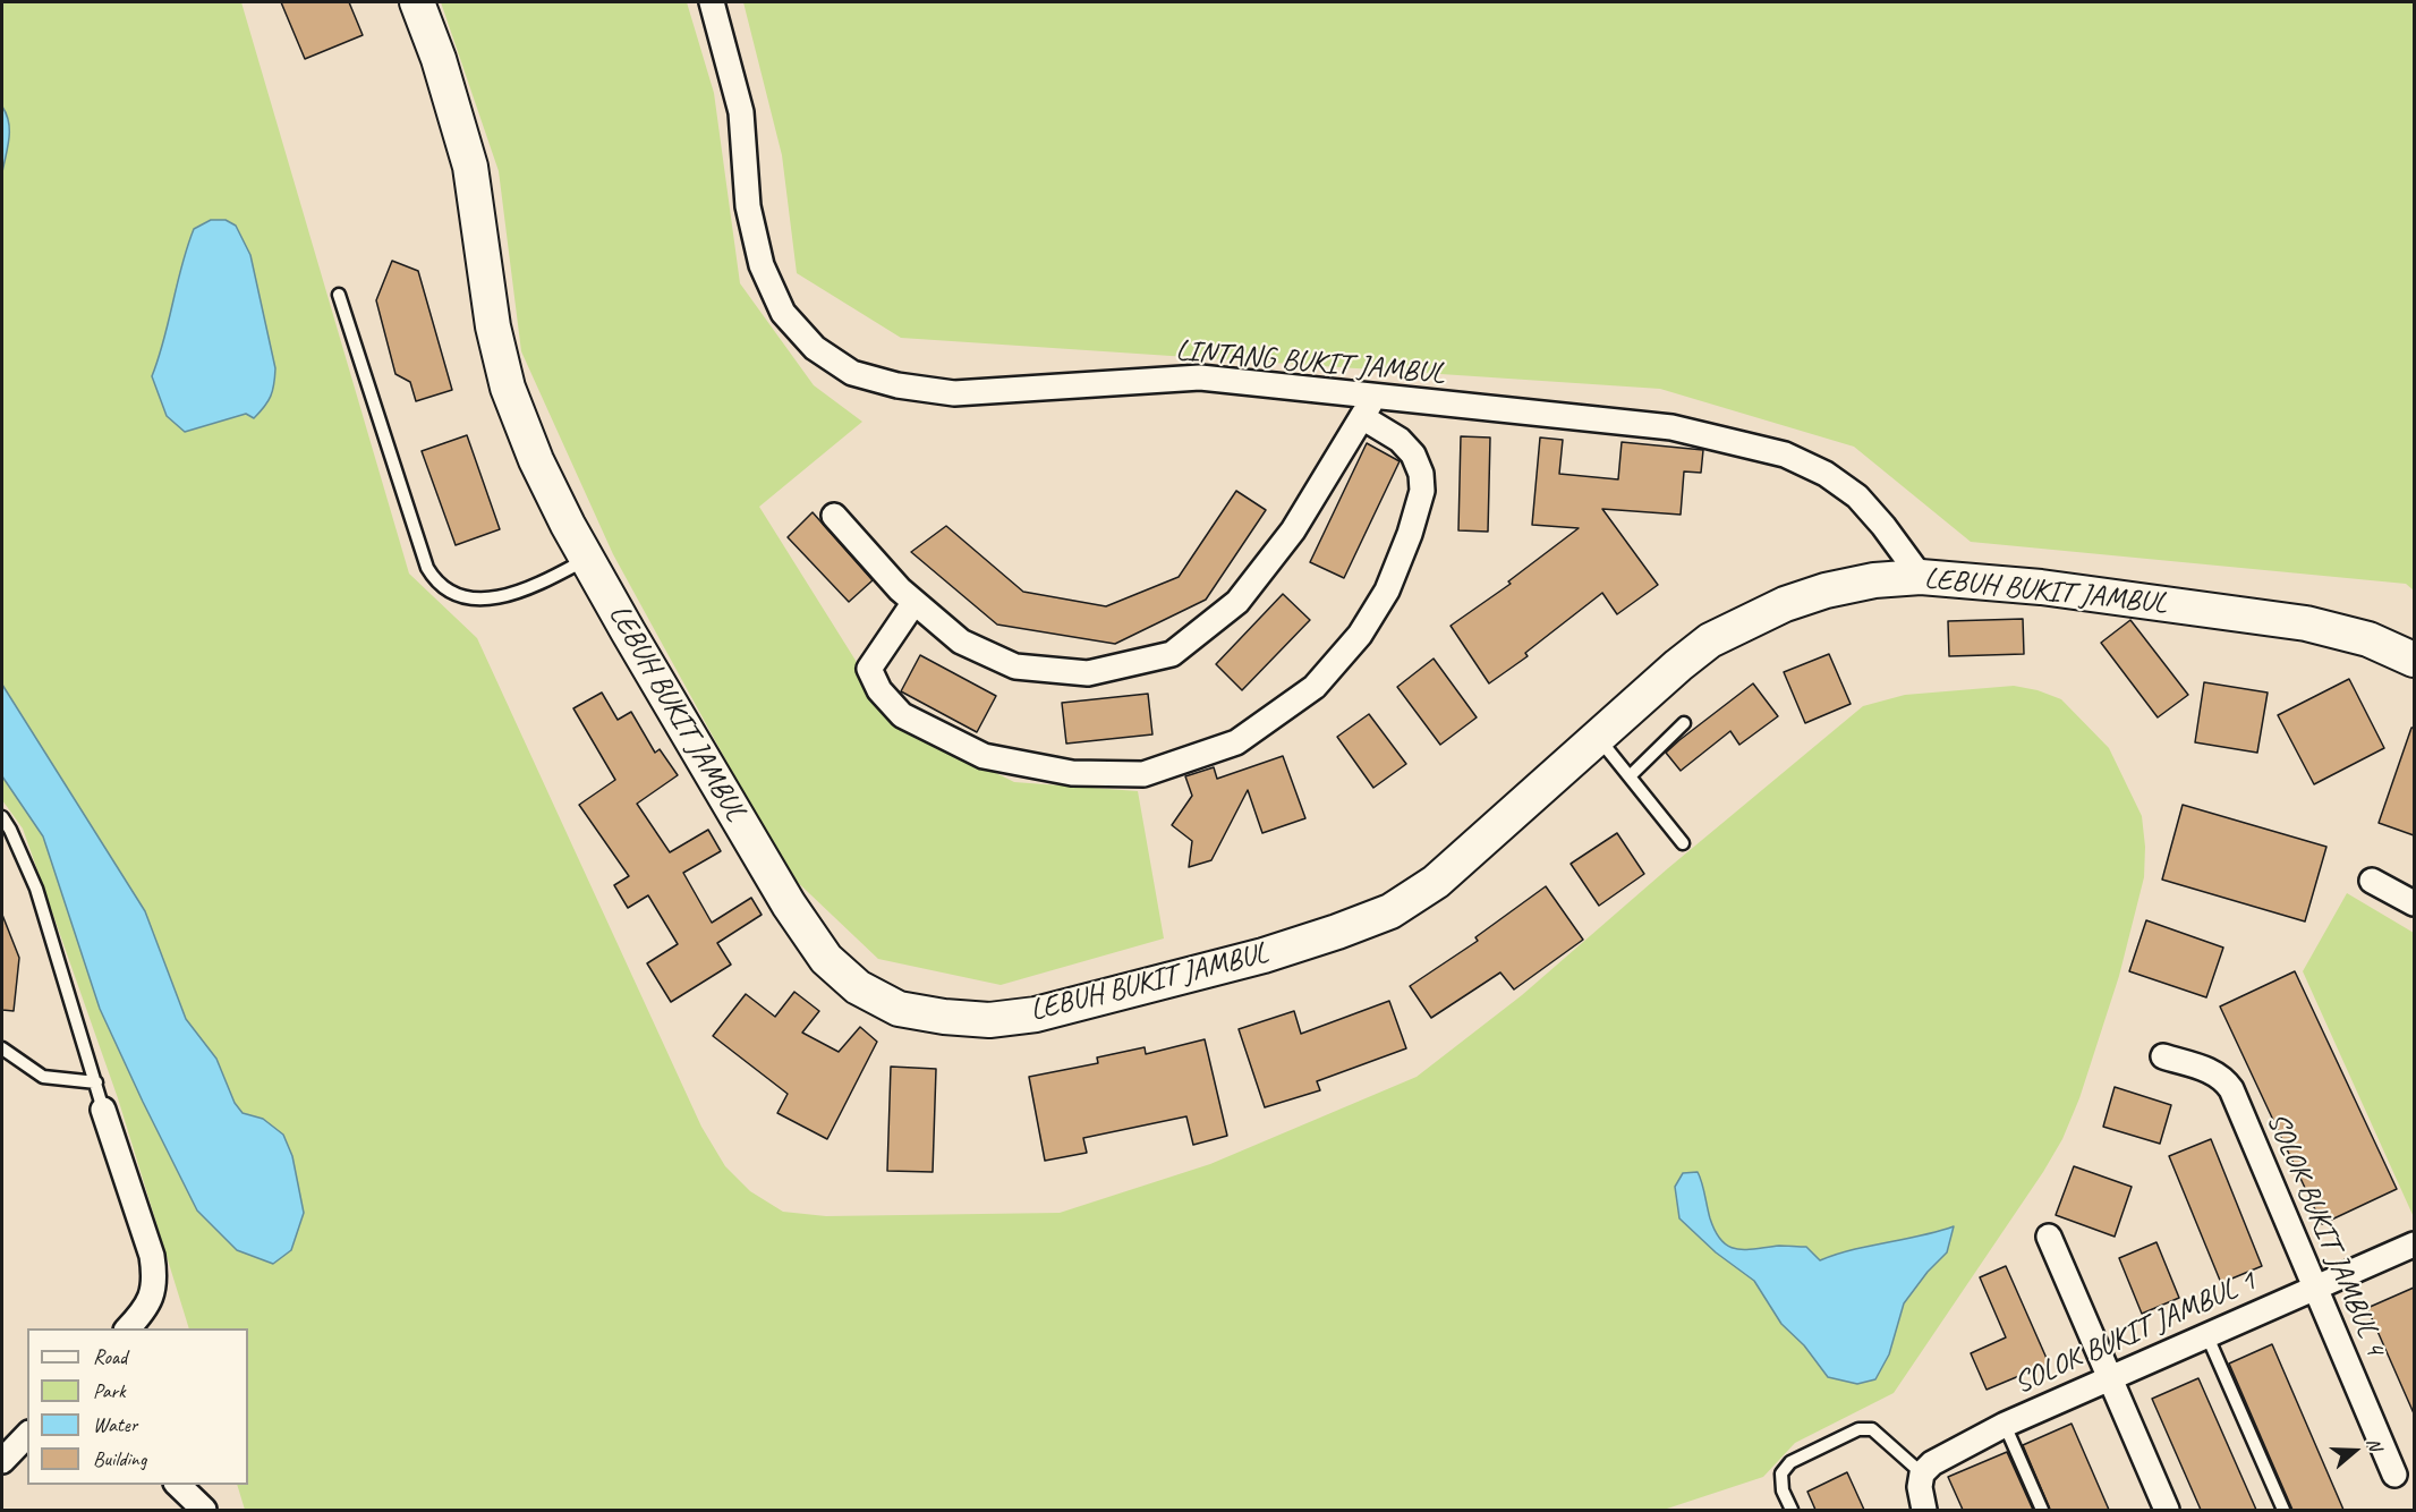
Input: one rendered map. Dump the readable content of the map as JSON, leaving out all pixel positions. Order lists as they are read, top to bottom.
{
  "streets": {
    "main road": ["LEBUH BUKIT JAMBUL"],
    "street": ["LINTANG BUKIT JAMBUL", "SOLOK BUKIT JAMBUL 4", "SOLOK BUKIT JAMBUL 1"]
  },
  "crossings": [
    ["LINTANG BUKIT JAMBUL", "LEBUH BUKIT JAMBUL"],
    ["SOLOK BUKIT JAMBUL 4", "SOLOK BUKIT JAMBUL 1"]
  ],
  "legend": [
    "Road",
    "Park",
    "Water",
    "Building"
  ],
  "north": "right"
}
